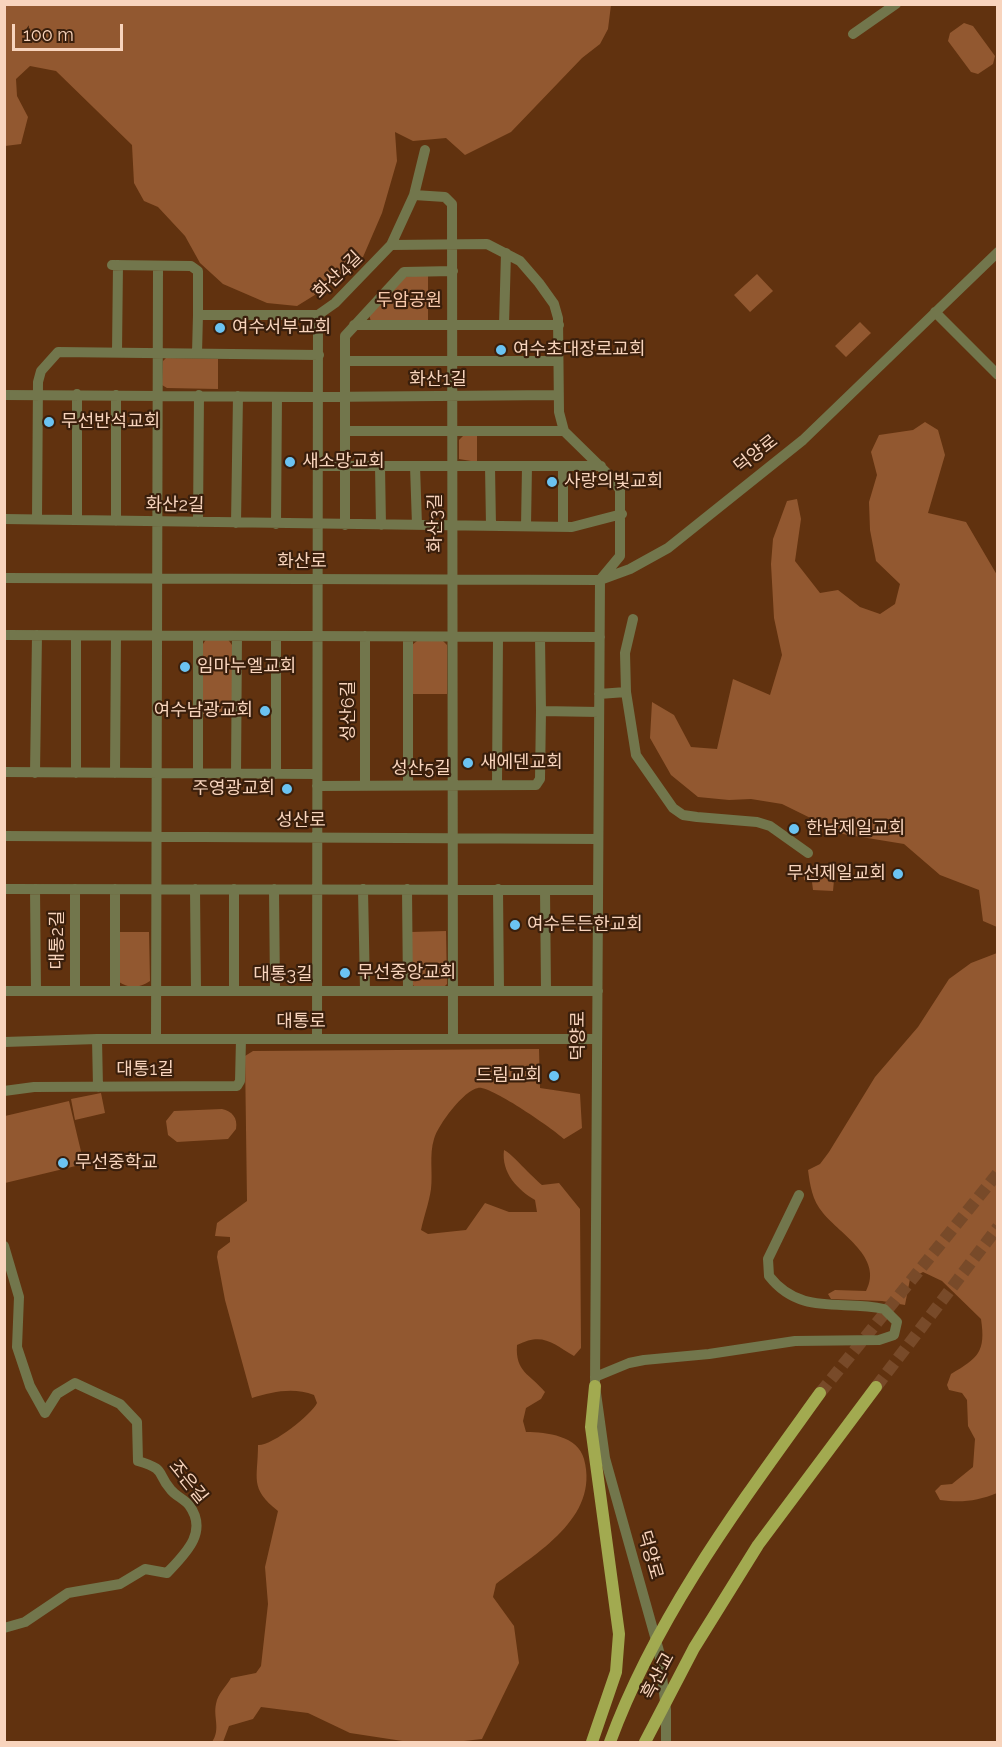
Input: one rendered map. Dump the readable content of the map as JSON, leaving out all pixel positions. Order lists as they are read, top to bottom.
{
  "streets": {
    "main road": ["덕양로", "흑산교"],
    "street": [
      "화산4길",
      "화산1길",
      "화산2길",
      "화산3길",
      "화산로",
      "성산6길",
      "성산5길",
      "성산로",
      "대통2길",
      "대통3길",
      "대통로",
      "대통1길",
      "조은길"
    ]
  },
  "crossings": [
    ["화산4길", "화산3길"],
    ["화산1길", "화산3길"],
    ["덕양로", "화산로"],
    ["덕양로", "성산로"],
    ["덕양로", "대통2길"],
    ["덕양로", "대통3길"],
    ["덕양로", "대통로"],
    ["덕양로", "흑산교"],
    ["화산2길", "화산3길"],
    ["화산2길", "성산6길"],
    ["화산3길", "화산로"],
    ["화산로", "성산6길"],
    ["성산6길", "성산5길"],
    ["성산6길", "성산로"],
    ["성산6길", "대통2길"],
    ["대통2길", "대통3길"],
    ["대통로", "대통1길"]
  ],
  "parks": ["두암공원"],
  "places": [
    "여수서부교회",
    "여수초대장로교회",
    "무선반석교회",
    "새소망교회",
    "사랑의빛교회",
    "임마누엘교회",
    "여수남광교회",
    "새에덴교회",
    "주영광교회",
    "한남제일교회",
    "무선제일교회",
    "여수든든한교회",
    "무선중앙교회",
    "드림교회",
    "무선중학교"
  ],
  "scale_bar": "100 m"
}
